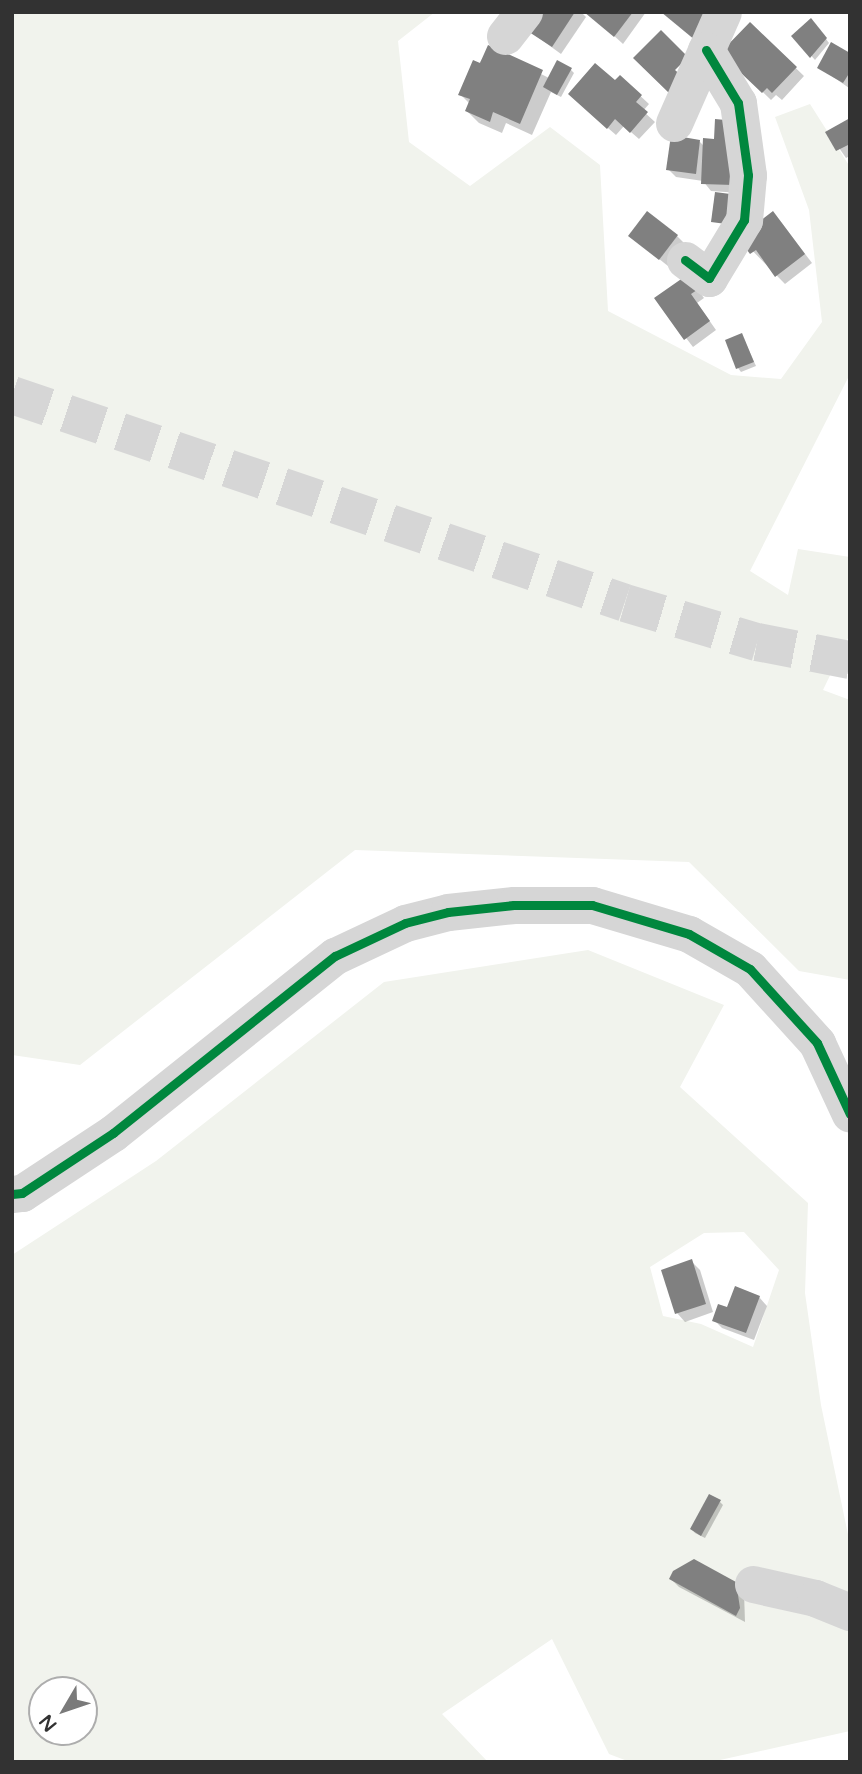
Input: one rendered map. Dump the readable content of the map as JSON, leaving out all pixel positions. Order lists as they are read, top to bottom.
{
  "north": "bottom left"
}
